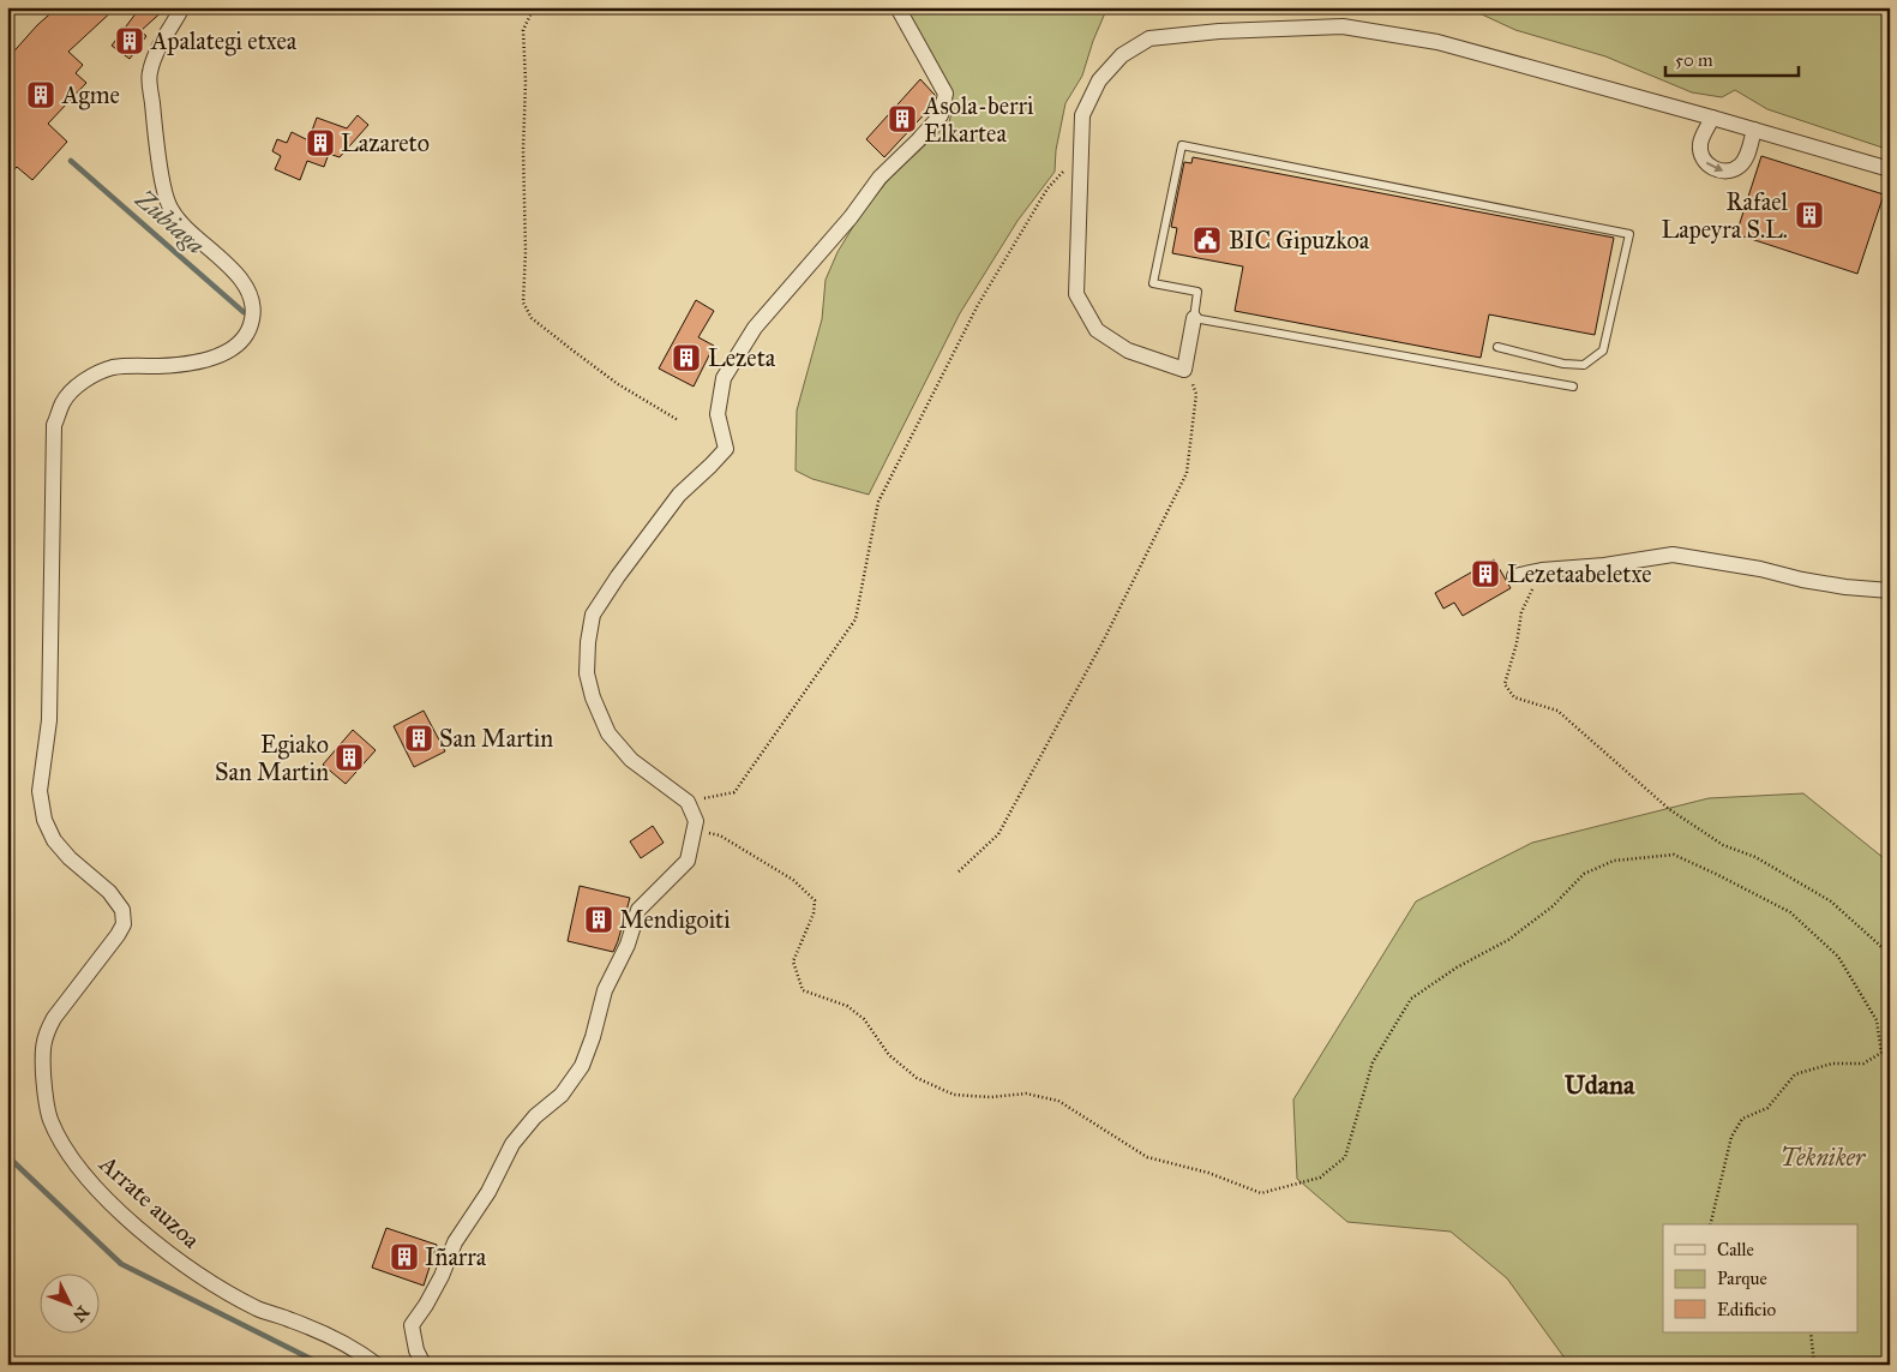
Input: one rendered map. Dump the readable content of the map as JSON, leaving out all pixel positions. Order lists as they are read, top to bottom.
{
  "streets": {
    "street": ["Arrate auzoa"]
  },
  "districts": ["Udana"],
  "water": ["Zubiaga"],
  "parks": ["Tekniker"],
  "places": {
    "building": [
      "Apalategi etxea",
      "Agme",
      "Asola-berri Elkartea",
      "Lazareto",
      "Rafael Lapeyra S.L.",
      "Lezeta",
      "Lezetaabeletxe",
      "San Martin",
      "Egiako San Martin",
      "Mendigoiti",
      "Iñarra"
    ],
    "public building": ["BIC Gipuzkoa"]
  },
  "legend": ["Calle", "Parque", "Edificio"],
  "scale_bar": "50 m",
  "north": "bottom right"
}
